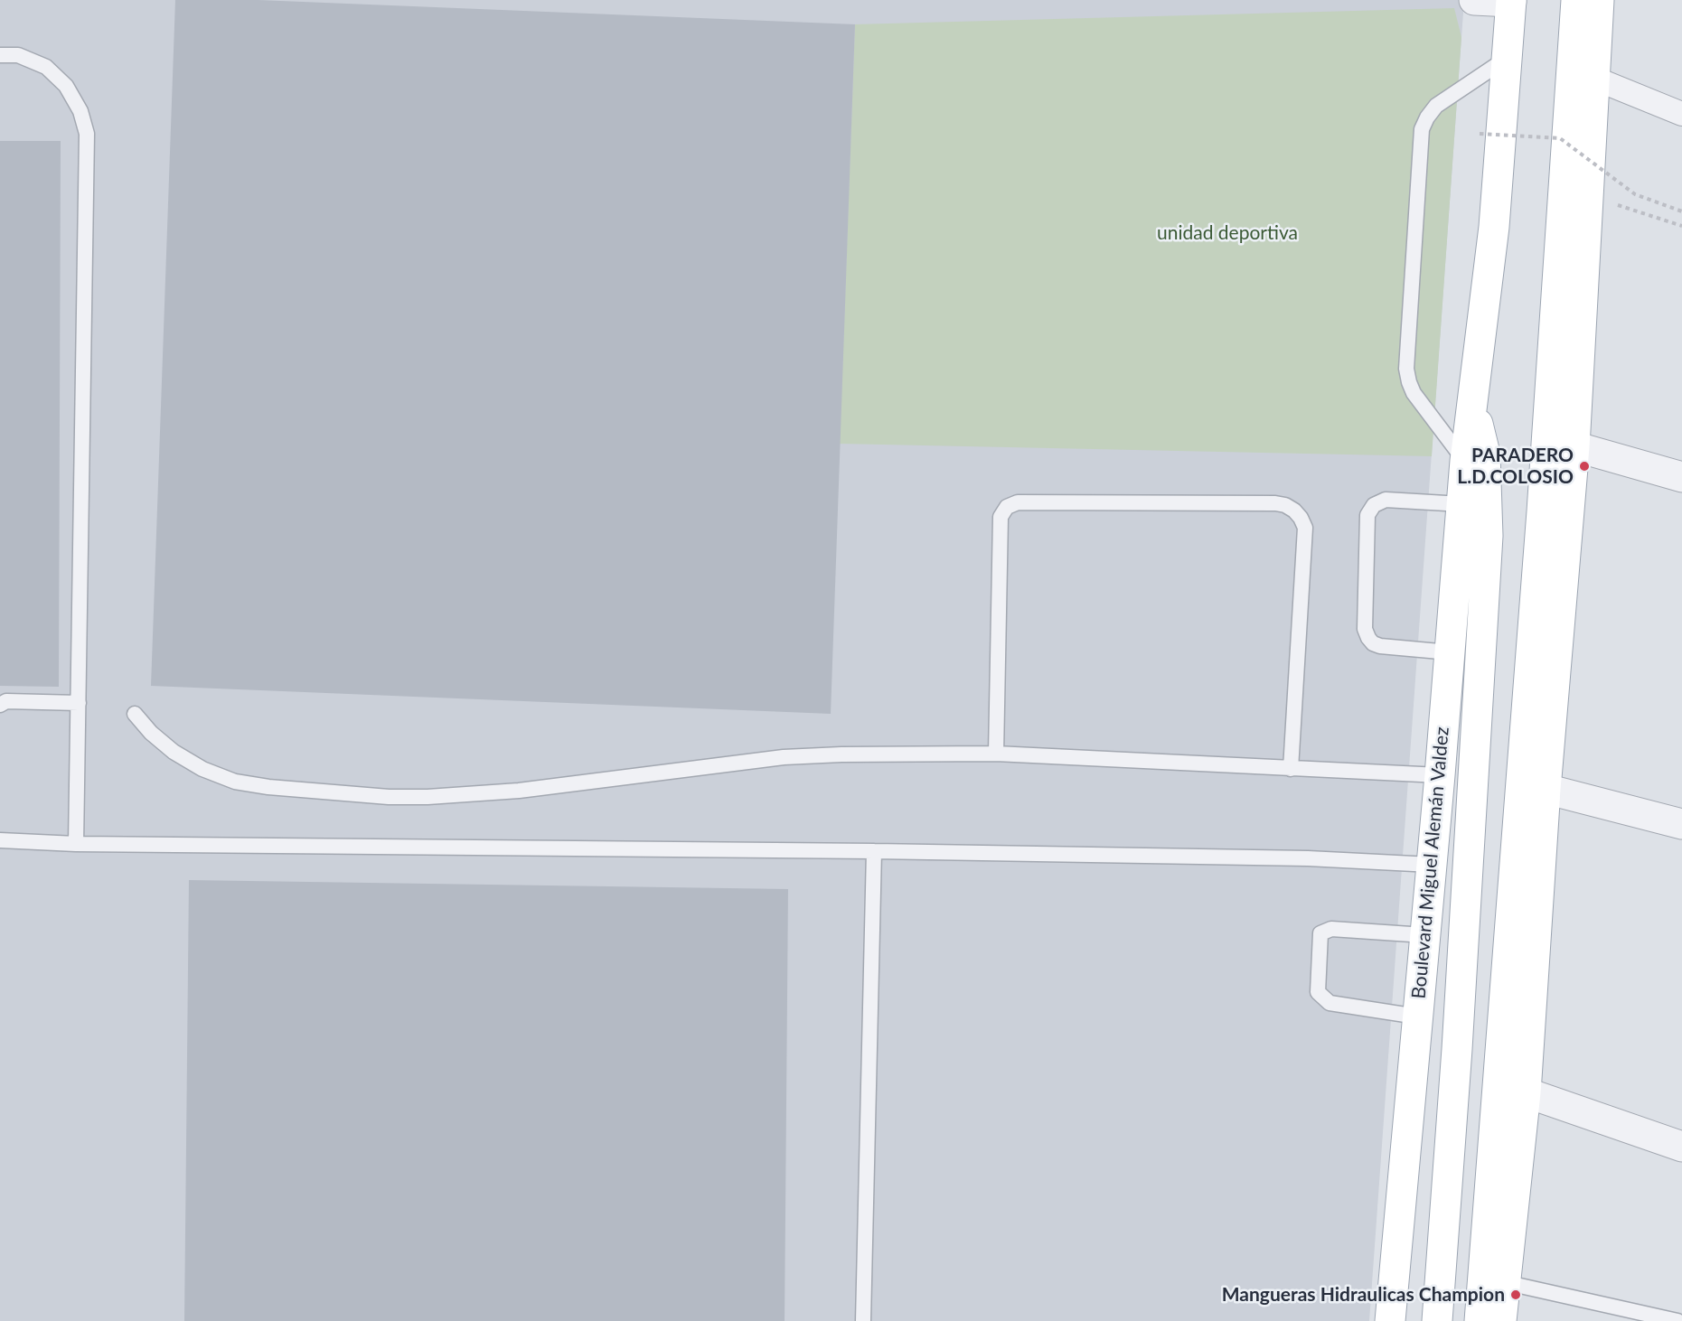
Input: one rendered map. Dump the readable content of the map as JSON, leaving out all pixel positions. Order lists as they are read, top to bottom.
{
  "streets": {
    "main road": ["Boulevard Miguel Alemán Valdez"]
  },
  "parks": ["unidad deportiva"],
  "places": ["PARADERO L.D.COLOSIO", "Mangueras Hidraulicas Champion"]
}
